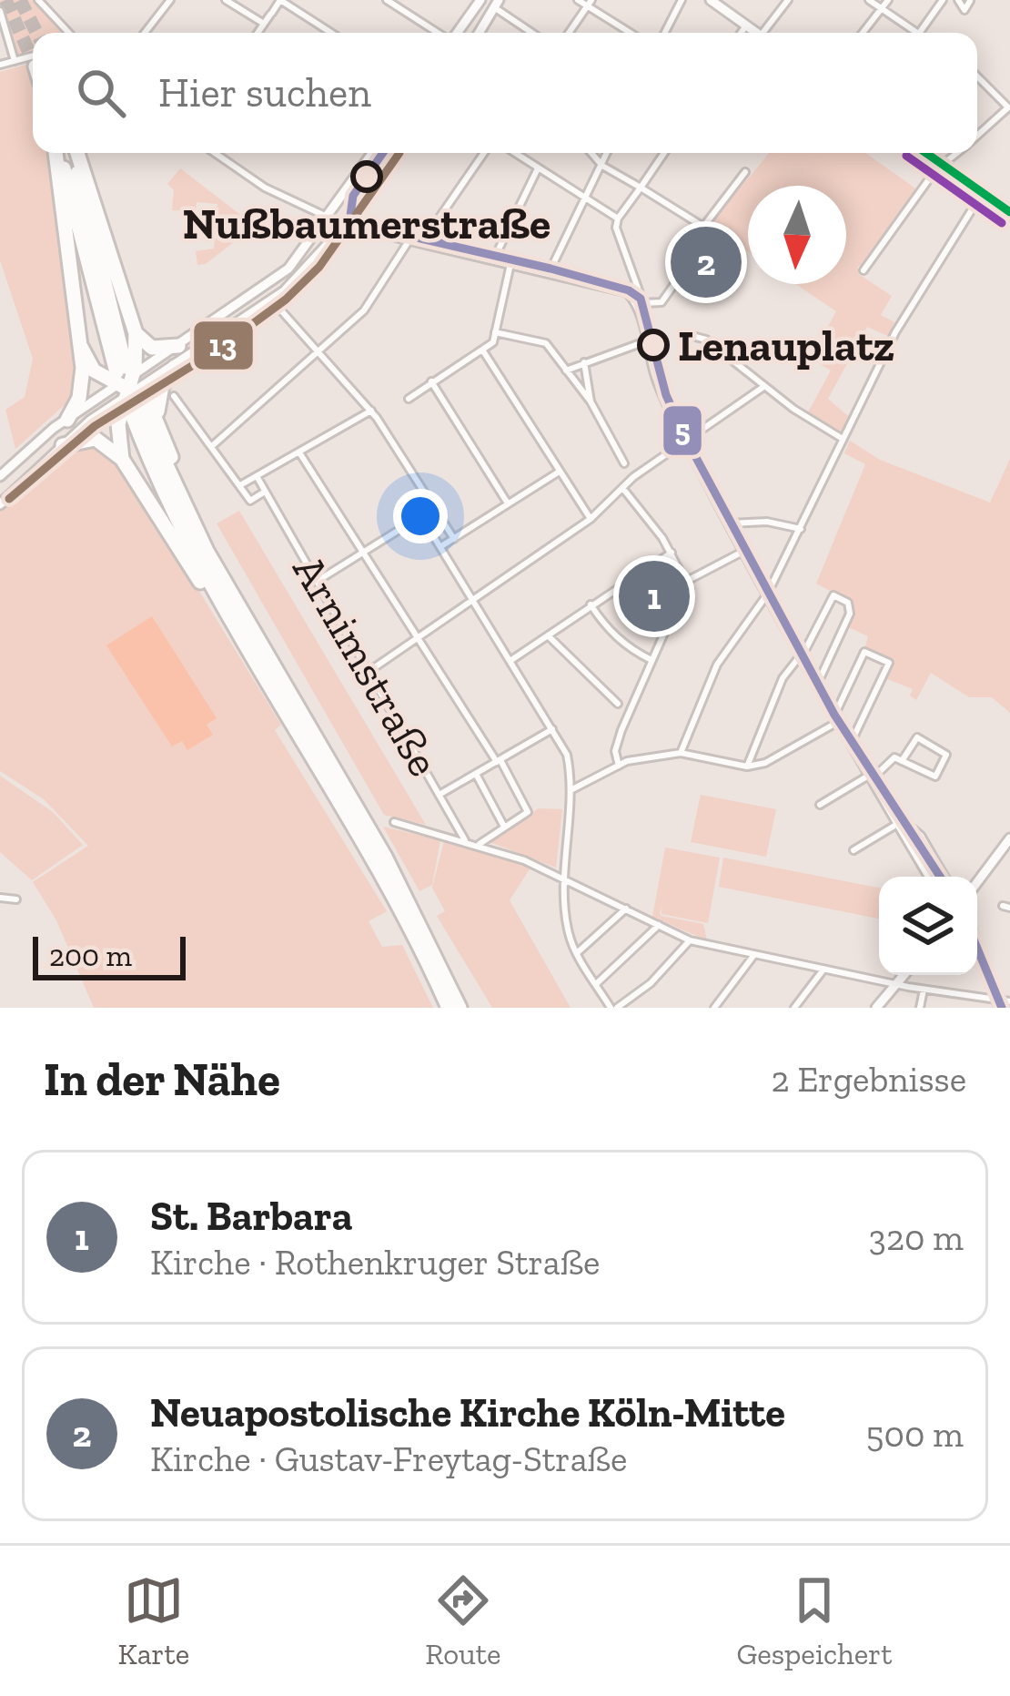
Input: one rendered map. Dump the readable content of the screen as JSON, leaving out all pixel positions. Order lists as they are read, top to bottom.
{
  "streets": {
    "street": ["Arnimstraße"]
  },
  "places": ["Nußbaumerstraße", "Lenauplatz"],
  "lines": ["transit line 5", "transit line 13"],
  "scale_bar": "200 m",
  "north": "bottom",
  "page": {
    "search": "Hier suchen",
    "pins": ["2", "1"],
    "scale": "200 m",
    "heading": ["In der Nähe", "2 Ergebnisse"],
    "list": [
      {
        "mark": "1",
        "name": "St. Barbara",
        "note": "Kirche · Rothenkruger Straße",
        "value": "320 m"
      },
      {
        "mark": "2",
        "name": "Neuapostolische Kirche Köln-Mitte",
        "note": "Kirche · Gustav-Freytag-Straße",
        "value": "500 m"
      }
    ],
    "nav": ["Karte", "Route", "Gespeichert"]
  }
}
